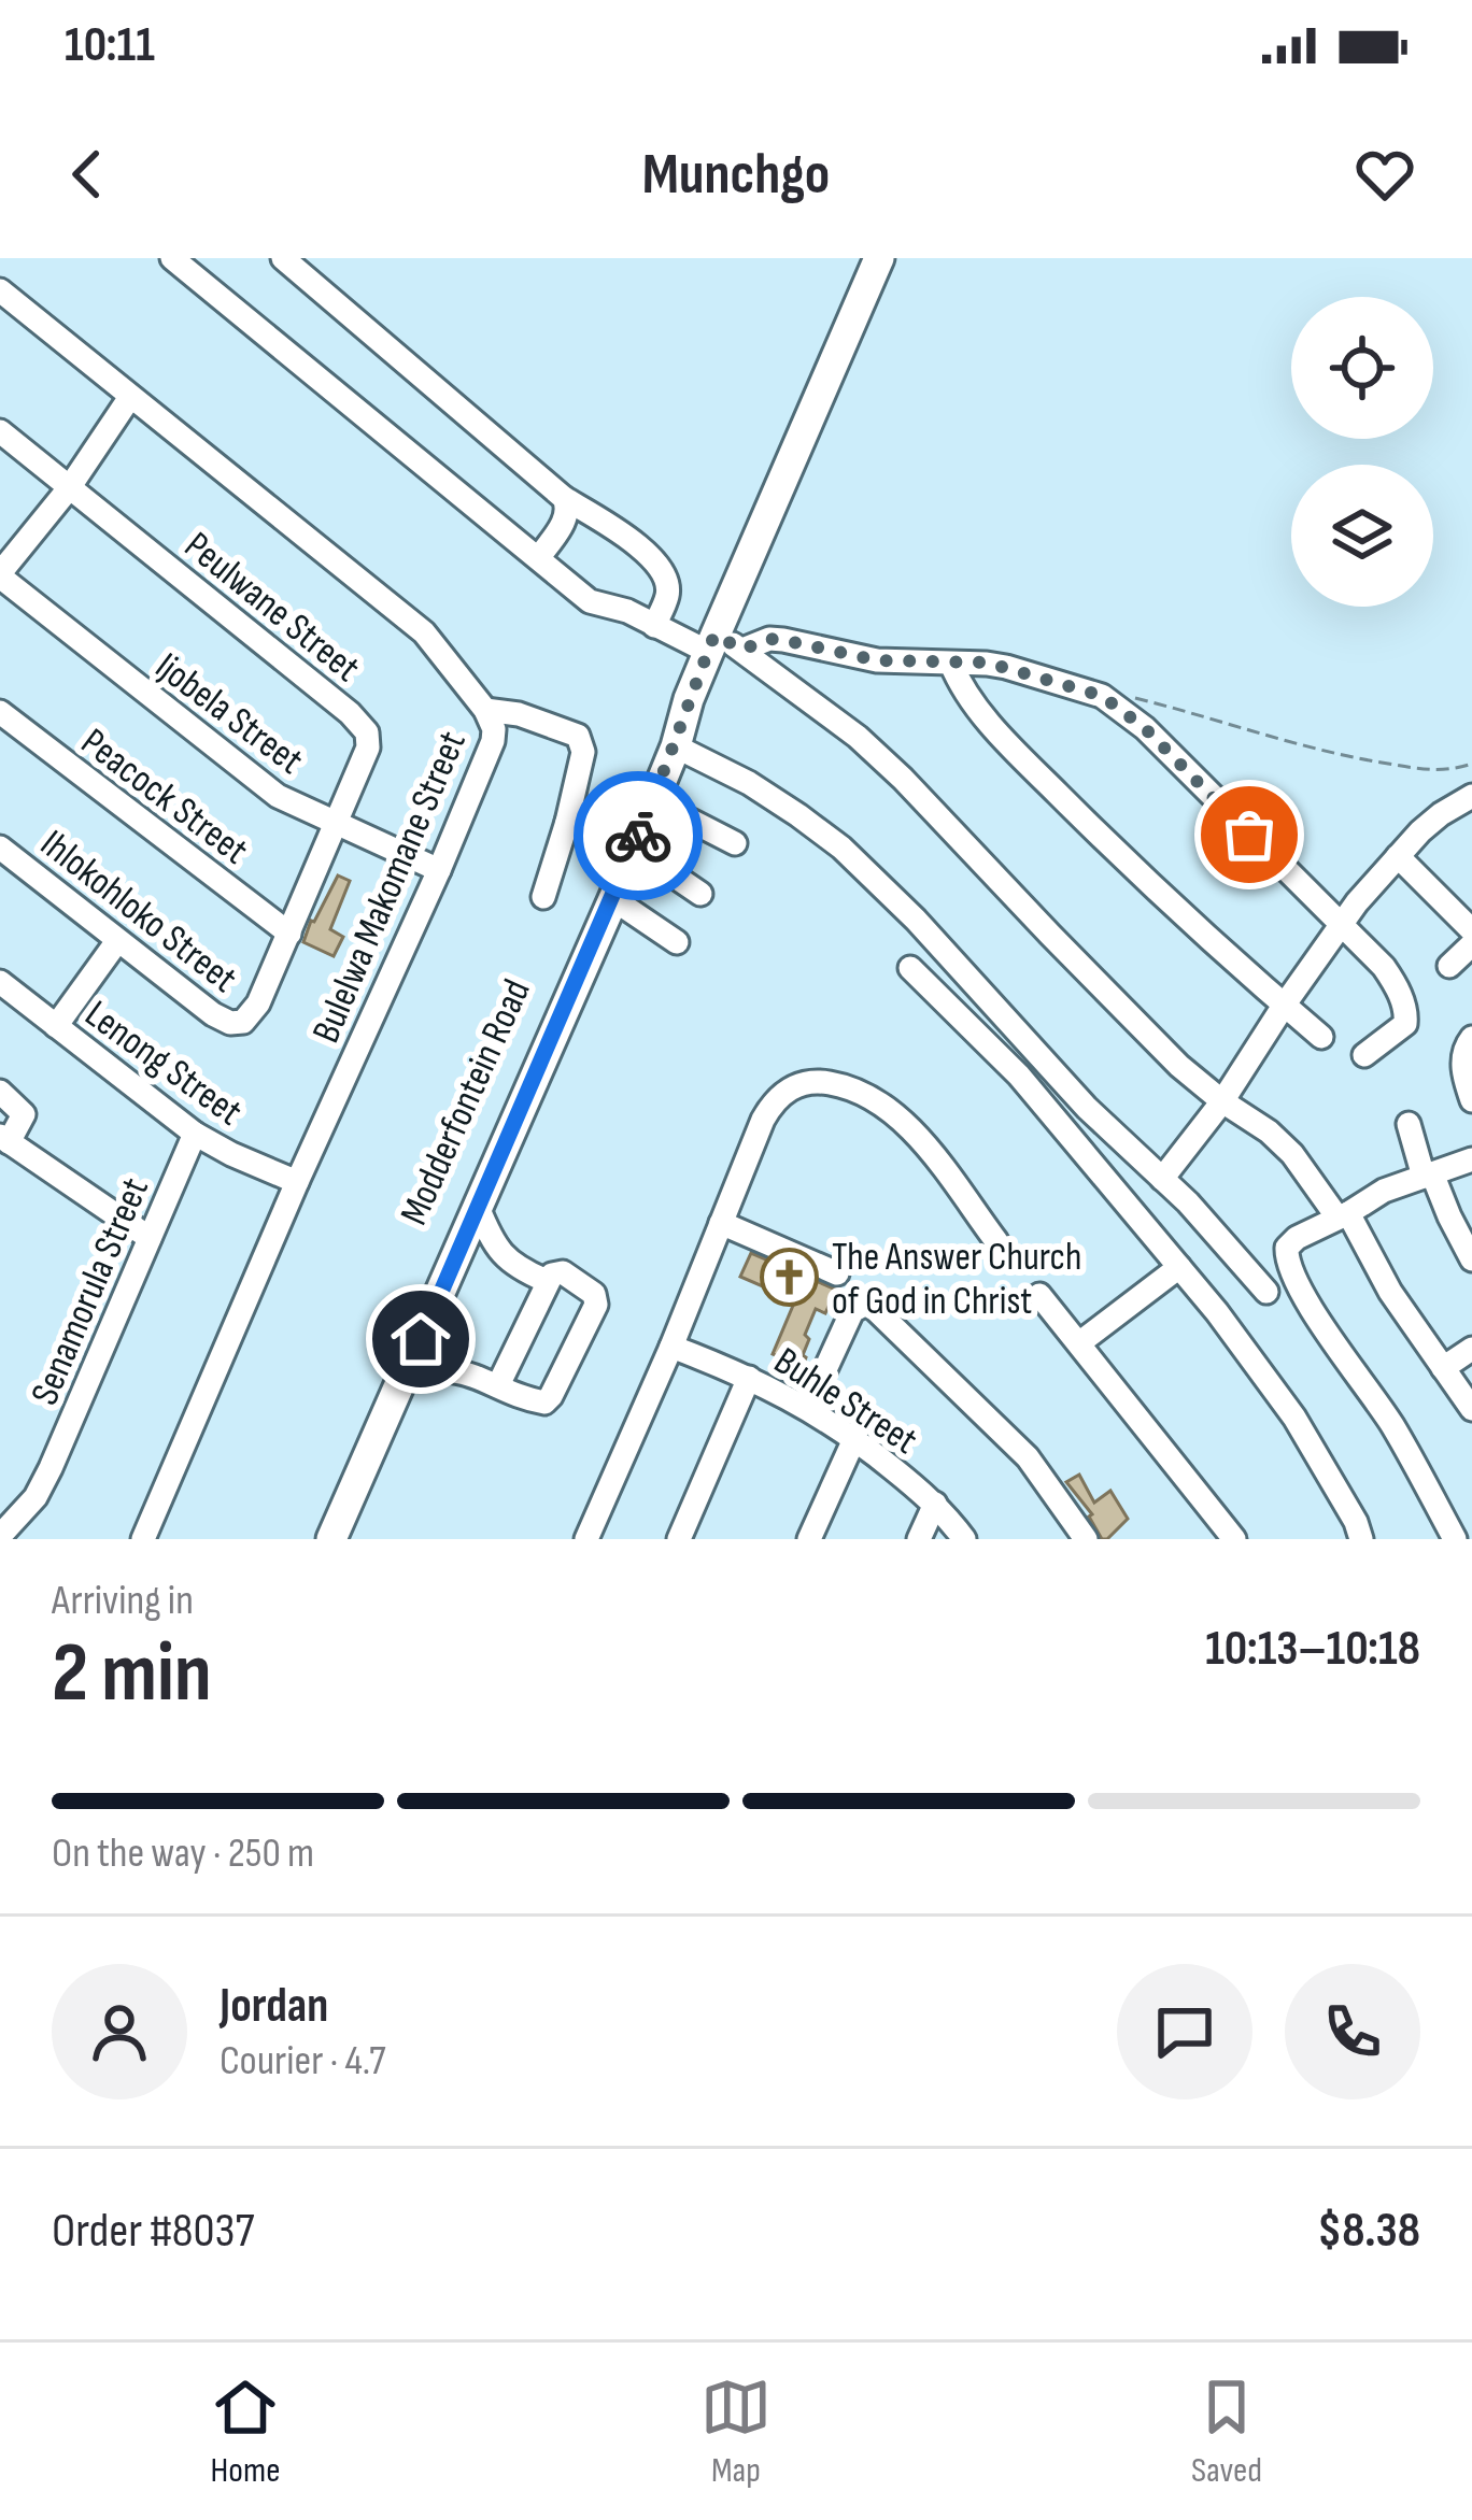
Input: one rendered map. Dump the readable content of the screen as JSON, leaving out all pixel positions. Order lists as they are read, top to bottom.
{
  "streets": {
    "main road": ["Modderfontein Road"],
    "street": [
      "Peulwane Street",
      "Ijobela Street",
      "Peacock Street",
      "Bulelwa Makomane Street",
      "Ihlokohloko Street",
      "Lenong Street",
      "Senamorula Street",
      "Buhle Street"
    ]
  },
  "crossings": [
    ["Peulwane Street", "Ijobela Street"],
    ["Peulwane Street", "Peacock Street"],
    ["Peulwane Street", "Ihlokohloko Street"],
    ["Ijobela Street", "Bulelwa Makomane Street"],
    ["Bulelwa Makomane Street", "Lenong Street"],
    ["Lenong Street", "Senamorula Street"]
  ],
  "places": {
    "church": ["The Answer Church of God in Christ"]
  },
  "page": {
    "status": "10:11",
    "header": "Munchgo",
    "heading": ["2 min", "Arriving in", "10:13–10:18"],
    "panel": [
      "Jordan",
      "Courier · 4.7",
      "Order #8037",
      "$8.38"
    ],
    "bar": "On the way · 250 m",
    "tabs": ["Home", "Map", "Saved"]
  }
}
